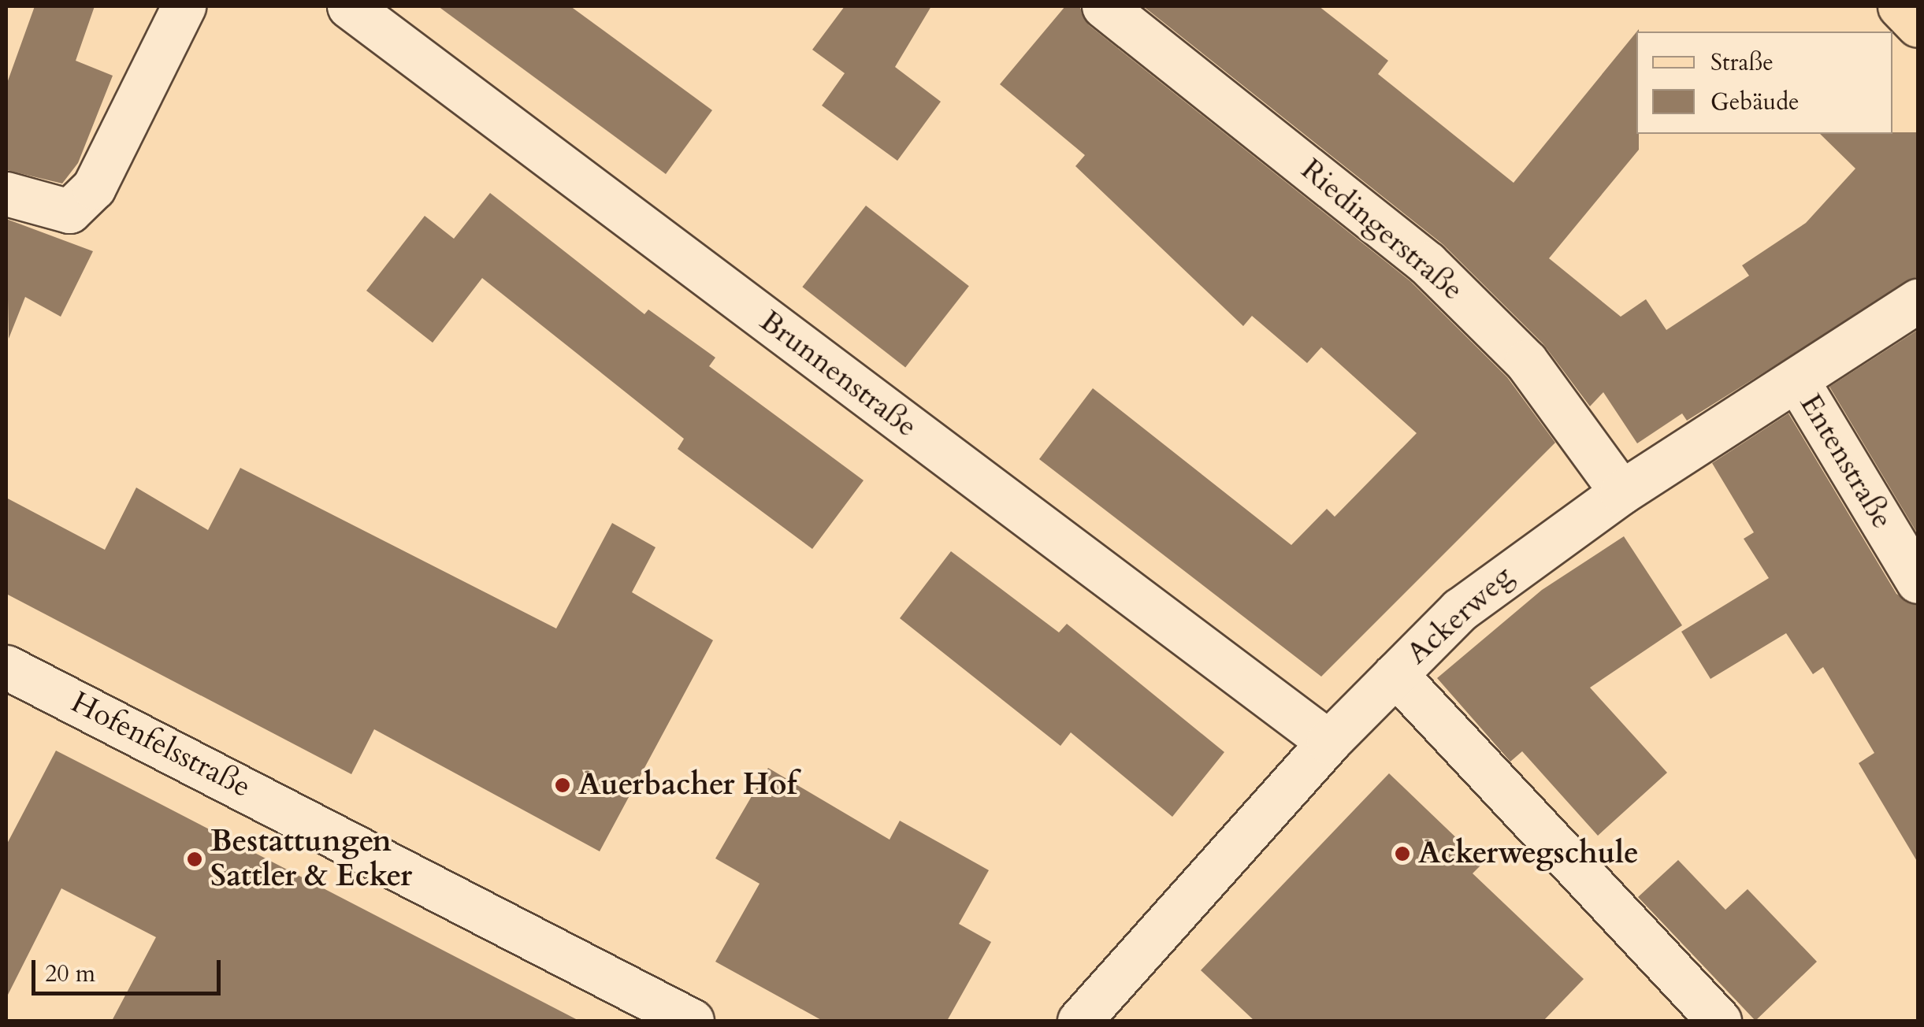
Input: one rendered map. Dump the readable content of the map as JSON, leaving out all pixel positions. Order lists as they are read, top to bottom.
{
  "streets": {
    "street": [
      "Riedingerstraße",
      "Brunnenstraße",
      "Entenstraße",
      "Ackerweg",
      "Hofenfelsstraße"
    ]
  },
  "crossings": [
    ["Riedingerstraße", "Ackerweg"],
    ["Brunnenstraße", "Ackerweg"],
    ["Entenstraße", "Ackerweg"]
  ],
  "places": ["Auerbacher Hof", "Ackerwegschule", "Bestattungen Sattler & Ecker"],
  "legend": ["Straße", "Gebäude"],
  "scale_bar": "20 m"
}
